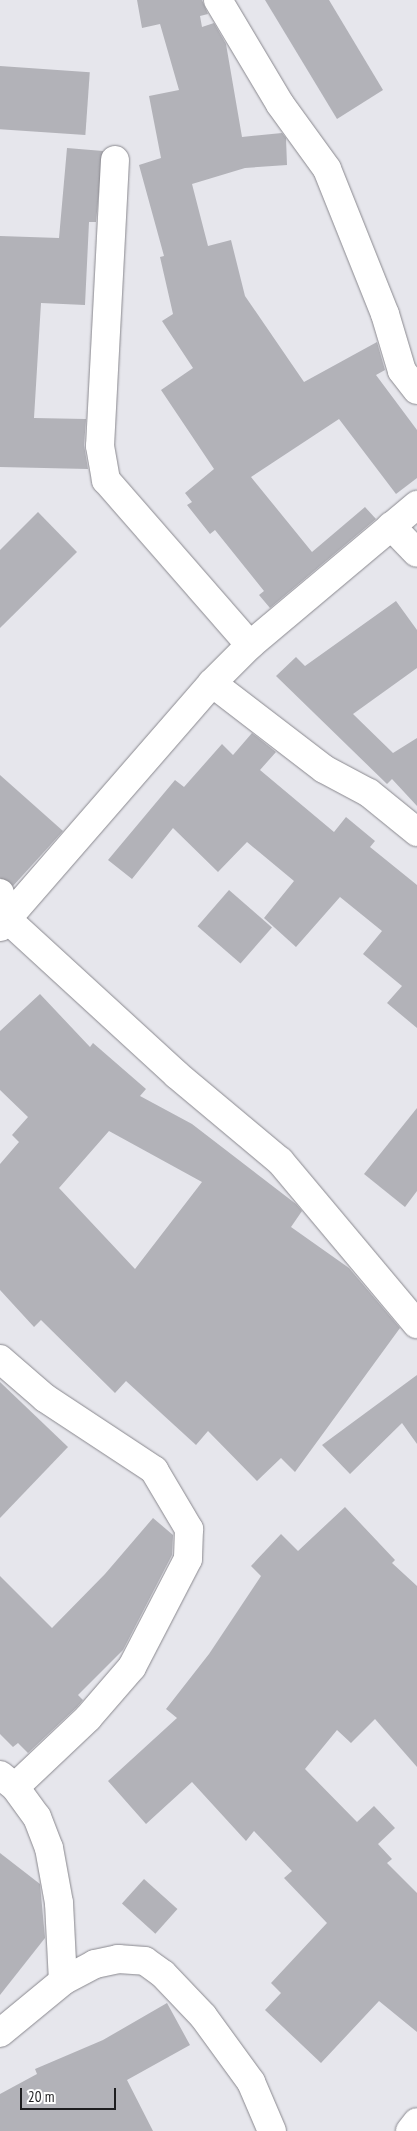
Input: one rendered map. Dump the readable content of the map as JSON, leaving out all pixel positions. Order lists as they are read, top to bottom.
{
  "scale_bar": "20 m"
}
